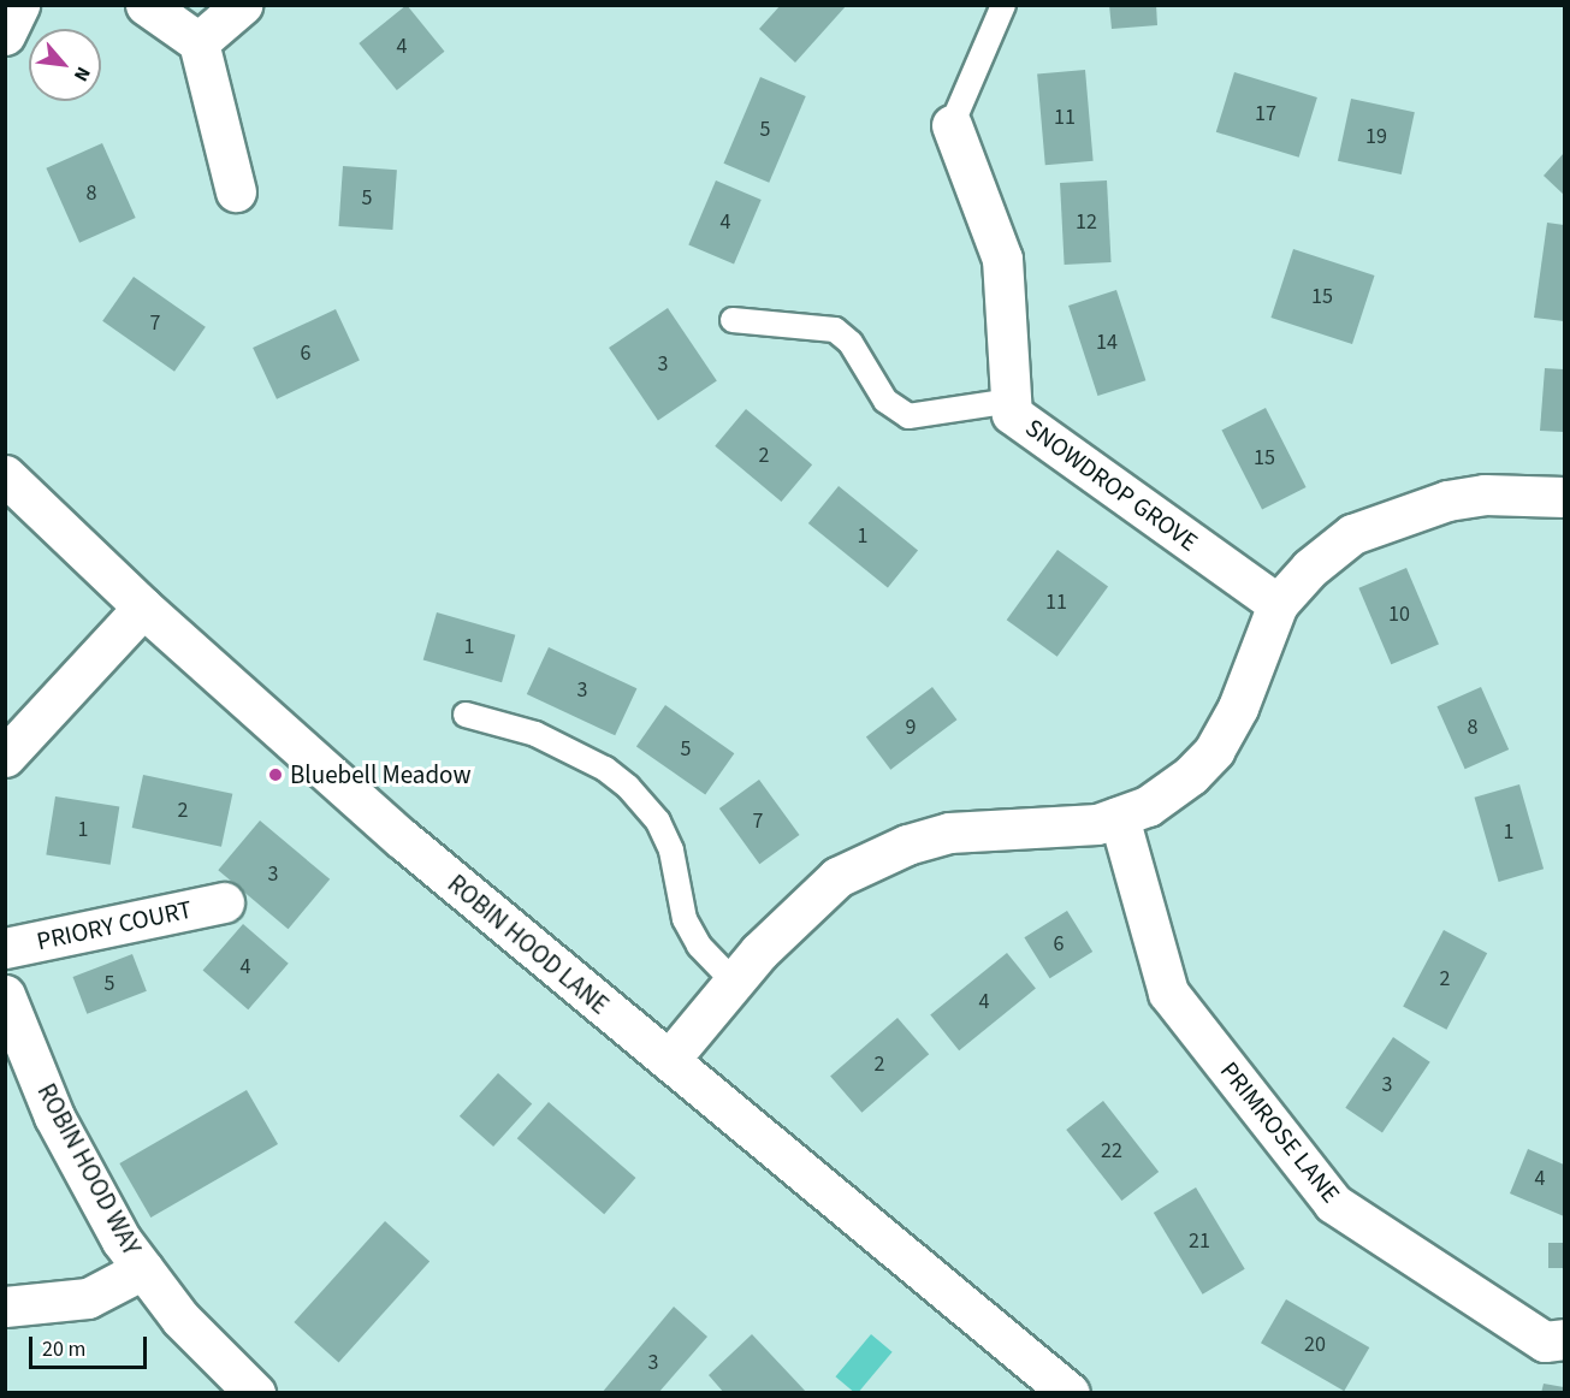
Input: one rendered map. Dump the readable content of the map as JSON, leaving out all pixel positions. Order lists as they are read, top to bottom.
{
  "streets": {
    "street": [
      "SNOWDROP GROVE",
      "PRIORY COURT",
      "ROBIN HOOD LANE",
      "PRIMROSE LANE",
      "ROBIN HOOD WAY"
    ]
  },
  "places": ["Bluebell Meadow"],
  "house_numbers": [
    "4",
    "17",
    "11",
    "5",
    "19",
    "8",
    "5",
    "4",
    "12",
    "15",
    "7",
    "14",
    "6",
    "3",
    "2",
    "15",
    "1",
    "11",
    "10",
    "1",
    "3",
    "9",
    "8",
    "5",
    "2",
    "7",
    "1",
    "1",
    "3",
    "6",
    "4",
    "2",
    "5",
    "4",
    "2",
    "3",
    "22",
    "4",
    "21",
    "20",
    "3"
  ],
  "scale_bar": "20 m",
  "north": "bottom right"
}
